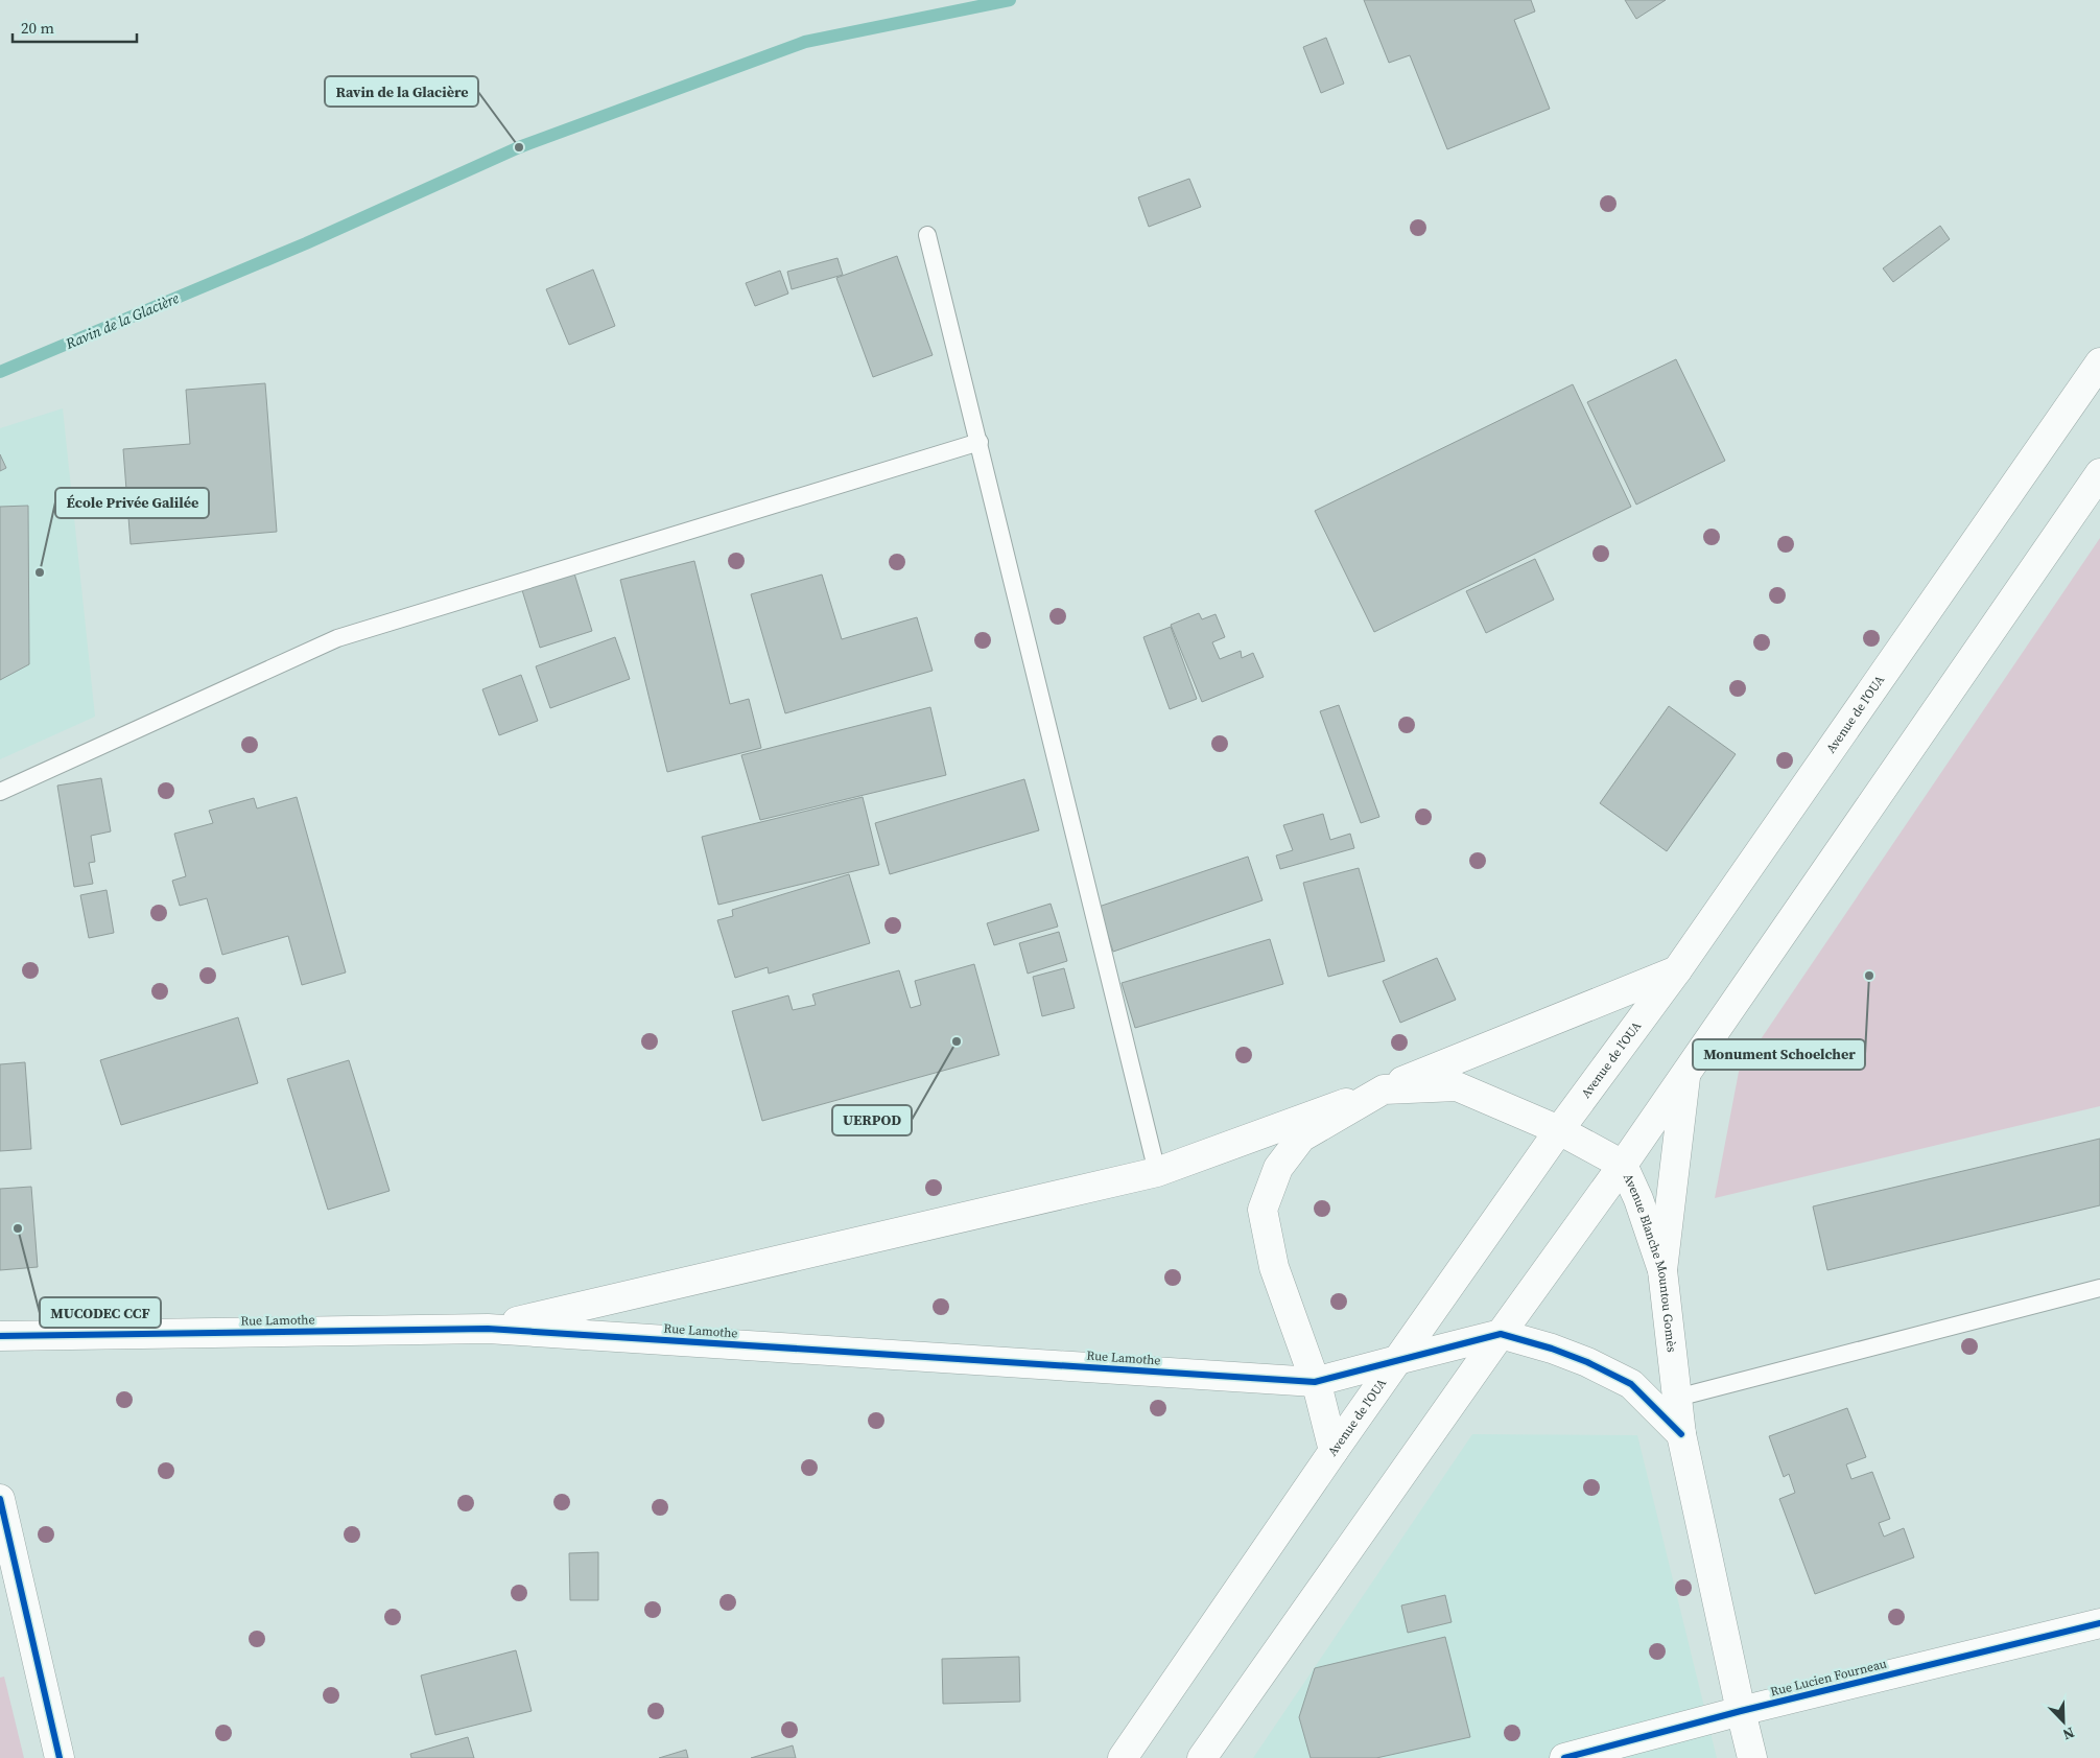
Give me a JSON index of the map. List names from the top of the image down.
{
  "streets": {
    "main road": [
      "Avenue de l'OUA",
      "Avenue Blanche Mountou Gomès",
      "Rue Lamothe",
      "Rue Lucien Fourneau"
    ]
  },
  "crossings": [
    ["Avenue de l'OUA", "Avenue Blanche Mountou Gomès"],
    ["Avenue de l'OUA", "Rue Lamothe"],
    ["Avenue Blanche Mountou Gomès", "Rue Lamothe"],
    ["Avenue Blanche Mountou Gomès", "Rue Lucien Fourneau"]
  ],
  "water": ["Ravin de la Glacière"],
  "places": [
    "Ravin de la Glacière",
    "École Privée Galilée",
    "Monument Schoelcher",
    "UERPOD",
    "MUCODEC CCF"
  ],
  "scale_bar": "20 m",
  "north": "bottom right"
}
